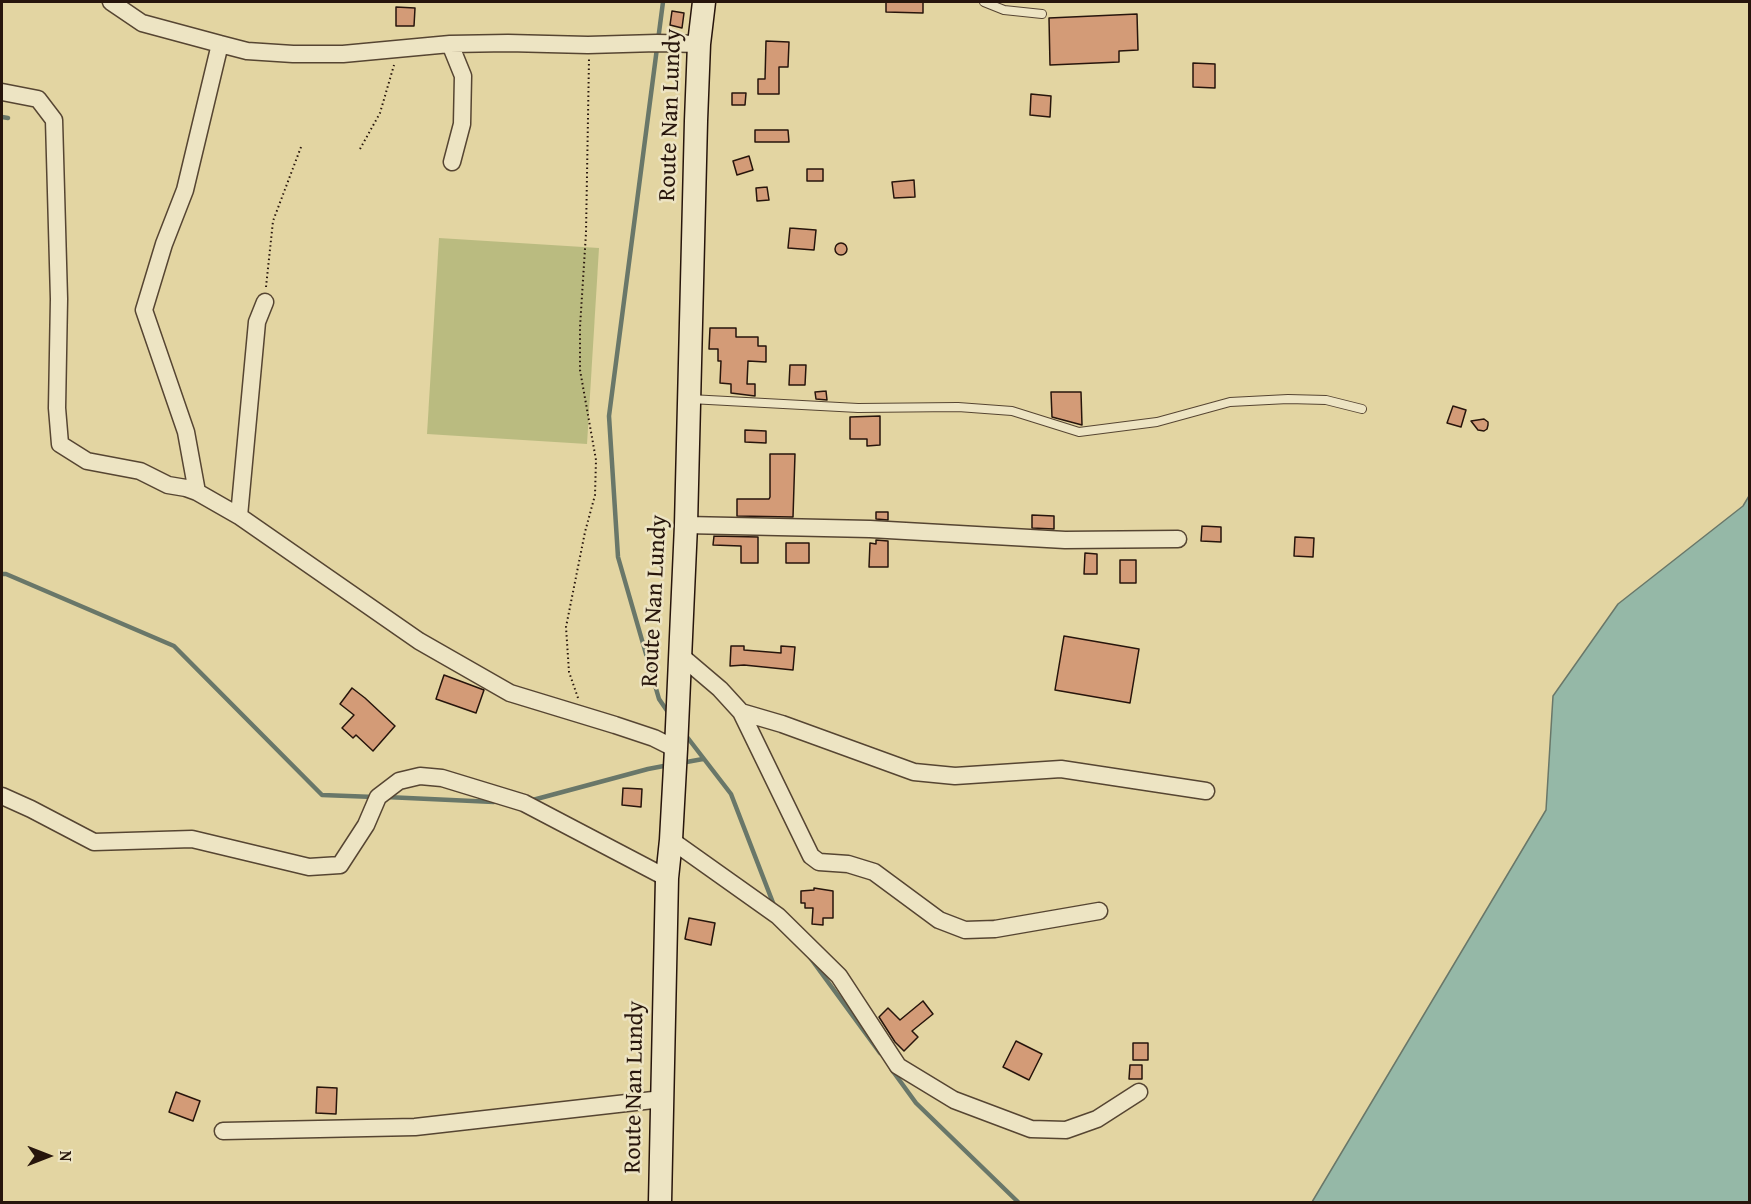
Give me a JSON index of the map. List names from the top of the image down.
{
  "streets": {
    "main road": ["Route Nan Lundy"]
  },
  "north": "right"
}
